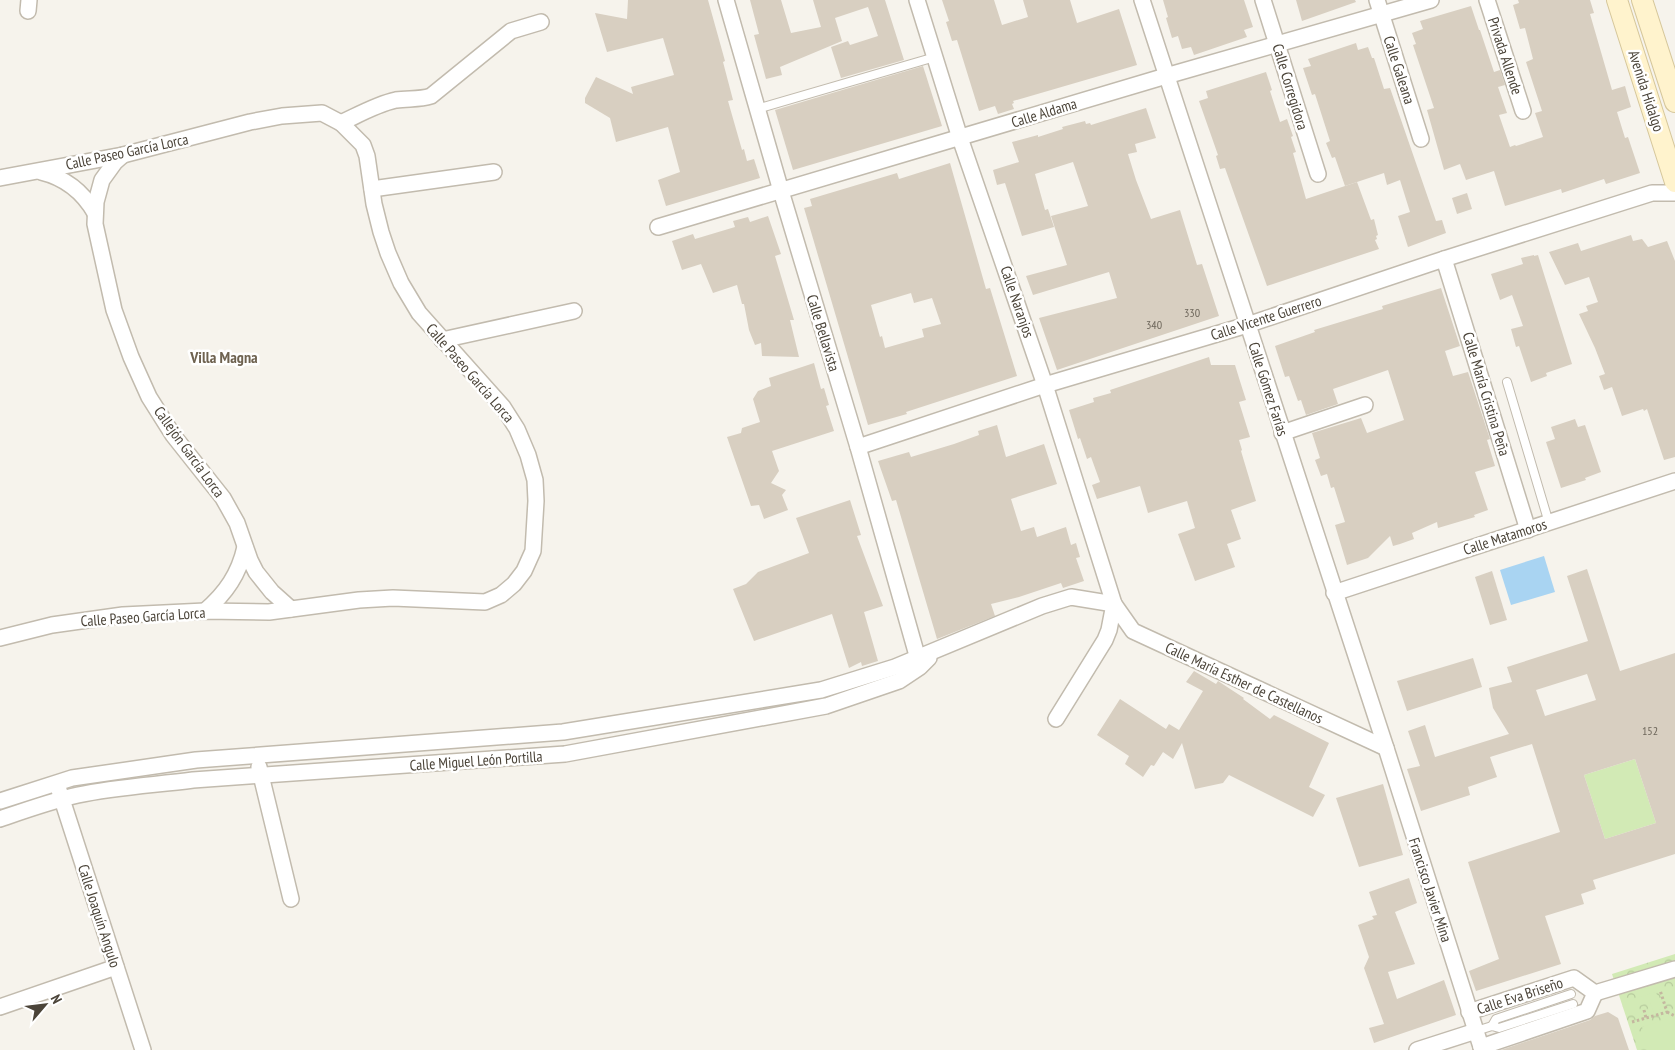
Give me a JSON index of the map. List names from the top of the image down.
{
  "streets": {
    "main road": ["Avenida Hidalgo"],
    "street": [
      "Privada Allende",
      "Calle Galeana",
      "Calle Corregidora",
      "Calle Aldama",
      "Calle Paseo García Lorca",
      "Calle Naranjos",
      "Calle Vicente Guerrero",
      "Calle Bellavista",
      "Calle Gómez Farías",
      "Calle María Cristina Peña",
      "Callejón García Lorca",
      "Calle Matamoros",
      "Calle María Esther de Castellanos",
      "Calle Miguel León Portilla",
      "Francisco Javier Mina",
      "Calle Joaquín Angulo",
      "Calle Eva Briseño"
    ]
  },
  "crossings": [
    ["Calle Galeana", "Calle Aldama"],
    ["Calle Corregidora", "Calle Aldama"],
    ["Calle Aldama", "Calle Naranjos"],
    ["Calle Aldama", "Calle Bellavista"],
    ["Calle Aldama", "Calle Gómez Farías"],
    ["Calle Paseo García Lorca", "Callejón García Lorca"],
    ["Calle Naranjos", "Calle Vicente Guerrero"],
    ["Calle Naranjos", "Calle María Esther de Castellanos"],
    ["Calle Naranjos", "Calle Miguel León Portilla"],
    ["Calle Vicente Guerrero", "Calle Bellavista"],
    ["Calle Vicente Guerrero", "Calle Gómez Farías"],
    ["Calle Vicente Guerrero", "Calle María Cristina Peña"],
    ["Calle Bellavista", "Calle Miguel León Portilla"],
    ["Calle Gómez Farías", "Calle Matamoros"],
    ["Calle Gómez Farías", "Calle María Esther de Castellanos"],
    ["Calle Gómez Farías", "Francisco Javier Mina"],
    ["Calle María Cristina Peña", "Calle Matamoros"],
    ["Calle María Esther de Castellanos", "Calle Miguel León Portilla"],
    ["Calle María Esther de Castellanos", "Francisco Javier Mina"],
    ["Calle Miguel León Portilla", "Calle Joaquín Angulo"],
    ["Francisco Javier Mina", "Calle Eva Briseño"]
  ],
  "districts": ["Villa Magna"],
  "house_numbers": ["330", "340", "152"],
  "north": "top right"
}
